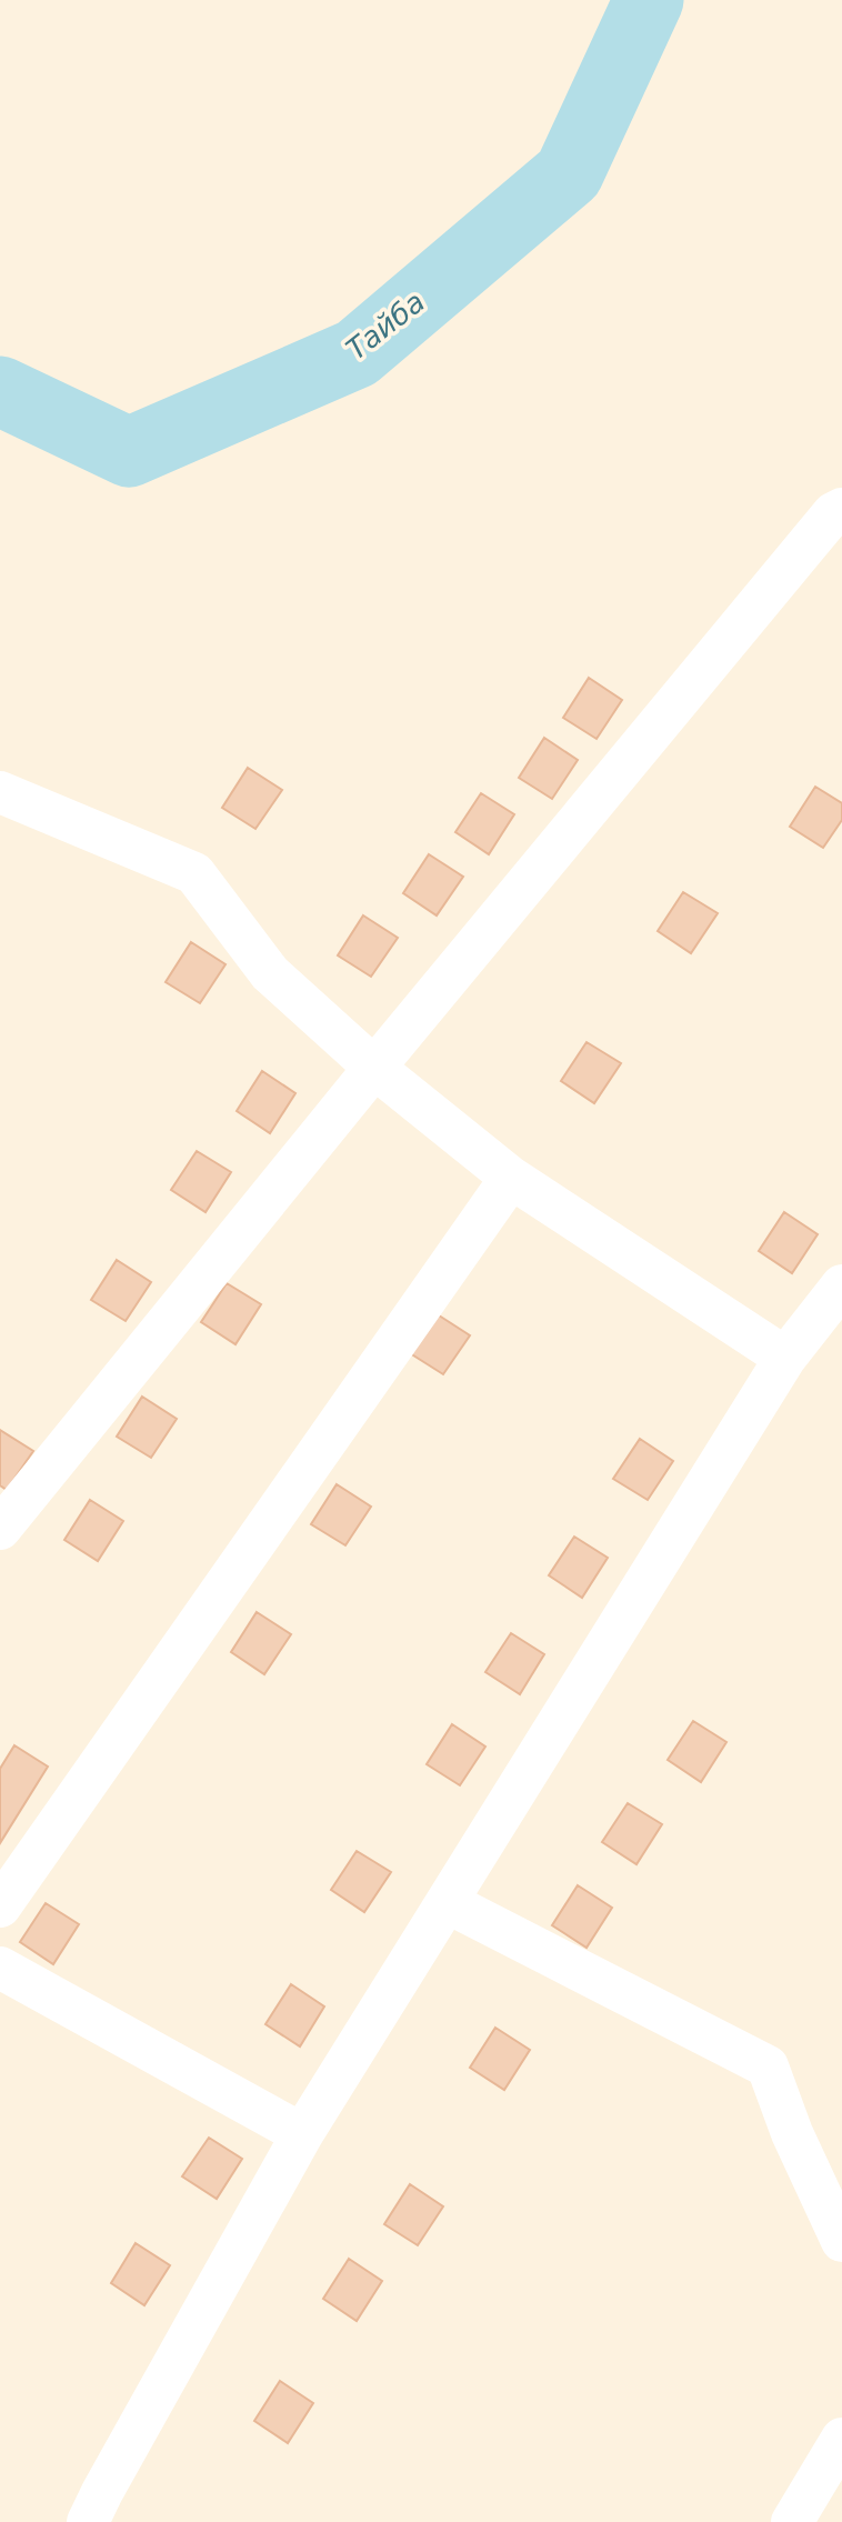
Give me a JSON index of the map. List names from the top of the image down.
{
  "water": ["Тайба"]
}
